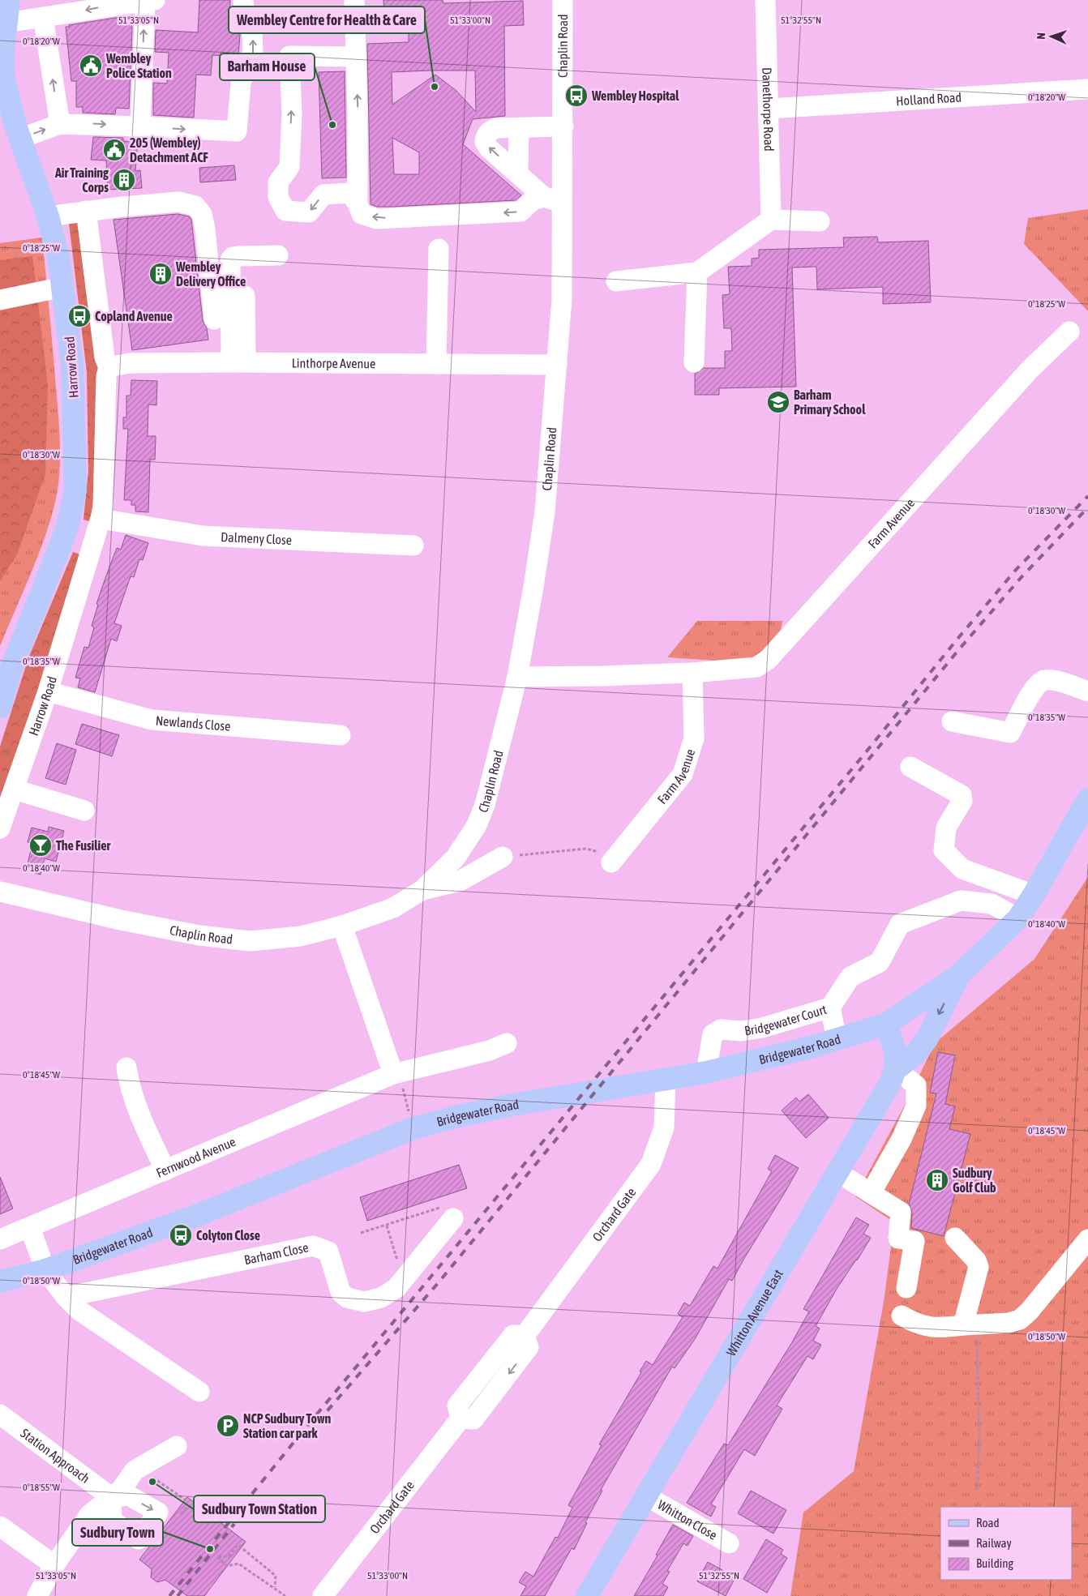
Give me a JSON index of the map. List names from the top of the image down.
{
  "streets": {
    "main road": ["Harrow Road", "Bridgewater Road", "Whitton Avenue East"],
    "street": [
      "Chaplin Road",
      "Holland Road",
      "Danethorpe Road",
      "Linthorpe Avenue",
      "Farm Avenue",
      "Dalmeny Close",
      "Newlands Close",
      "Bridgewater Court",
      "Fernwood Avenue",
      "Orchard Gate",
      "Barham Close",
      "Station Approach",
      "Whitton Close"
    ]
  },
  "crossings": [
    ["Chaplin Road", "Linthorpe Avenue"],
    ["Chaplin Road", "Farm Avenue"],
    ["Holland Road", "Danethorpe Road"],
    ["Linthorpe Avenue", "Harrow Road"],
    ["Harrow Road", "Dalmeny Close"],
    ["Harrow Road", "Newlands Close"],
    ["Bridgewater Court", "Bridgewater Road"],
    ["Bridgewater Road", "Orchard Gate"],
    ["Bridgewater Road", "Whitton Avenue East"],
    ["Whitton Avenue East", "Whitton Close"]
  ],
  "places": {
    "public building": ["Wembley Police Station", "205 (Wembley) Detachment ACF"],
    "other": [
      "Wembley Centre for Health & Care",
      "Barham House",
      "Sudbury Town Station",
      "Sudbury Town"
    ],
    "bus stop": ["Wembley Hospital", "Copland Avenue", "Colyton Close"],
    "building": ["Air Training Corps", "Wembley Delivery Office", "Sudbury Golf Club"],
    "school or university": ["Barham Primary School"],
    "bar": ["The Fusilier"],
    "parking": ["NCP Sudbury Town Station car park"]
  },
  "legend": ["Road", "Railway", "Building"],
  "north": "left",
  "coordinates": [
    "51°33'05\"N",
    "51°33'00\"N",
    "51°32'55\"N",
    "0°18'20\"W",
    "0°18'25\"W",
    "0°18'30\"W",
    "0°18'35\"W",
    "0°18'40\"W",
    "0°18'45\"W",
    "0°18'50\"W",
    "0°18'55\"W"
  ]
}
